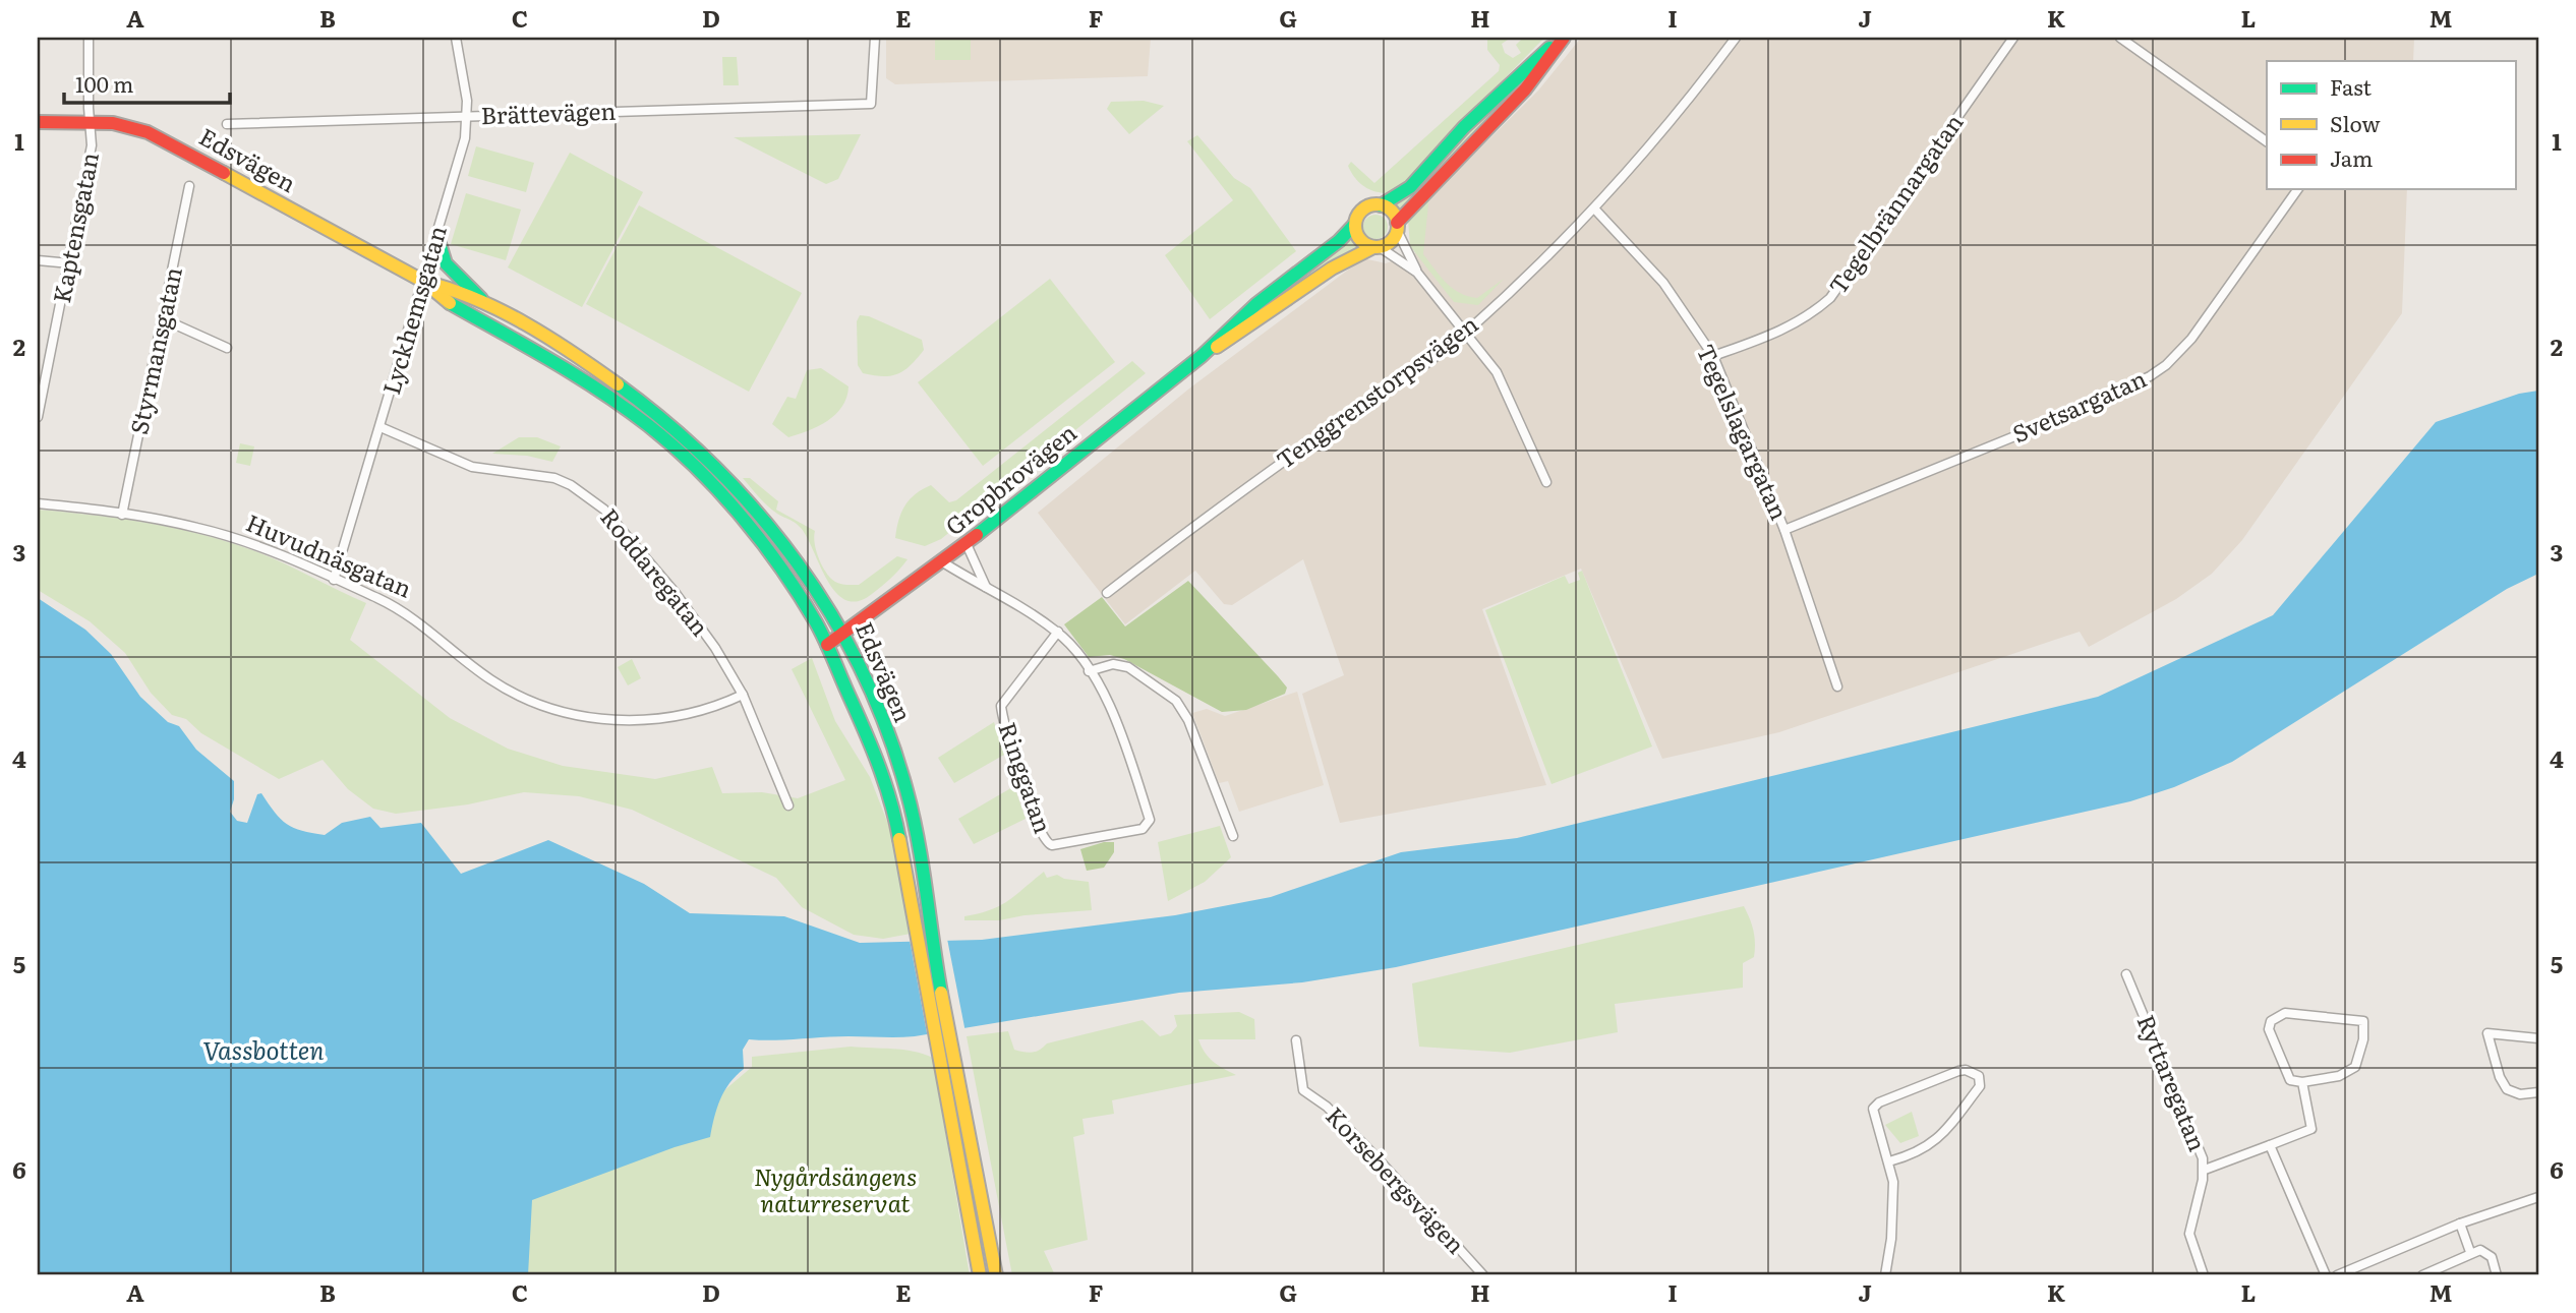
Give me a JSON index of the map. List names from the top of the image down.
{
  "streets": {
    "main road": ["Edsvägen", "Gropbrovägen"],
    "street": [
      "Brättevägen",
      "Tegelbrännargatan",
      "Kaptensgatan",
      "Lyckhemsgatan",
      "Styrmansgatan",
      "Tenggrenstorpsvägen",
      "Svetsargatan",
      "Tegelslagargatan",
      "Huvudnäsgatan",
      "Roddaregatan",
      "Ringgatan",
      "Ryttaregatan",
      "Korsebergsvägen"
    ]
  },
  "crossings": [
    ["Brättevägen", "Lyckhemsgatan"],
    ["Edsvägen", "Kaptensgatan"],
    ["Edsvägen", "Lyckhemsgatan"],
    ["Edsvägen", "Gropbrovägen"],
    ["Tegelbrännargatan", "Tegelslagargatan"],
    ["Lyckhemsgatan", "Huvudnäsgatan"],
    ["Lyckhemsgatan", "Roddaregatan"],
    ["Styrmansgatan", "Huvudnäsgatan"],
    ["Tenggrenstorpsvägen", "Tegelslagargatan"],
    ["Svetsargatan", "Tegelslagargatan"],
    ["Gropbrovägen", "Ringgatan"],
    ["Huvudnäsgatan", "Roddaregatan"]
  ],
  "water": ["Vassbotten"],
  "parks": ["Nygårdsängens naturreservat"],
  "legend": ["Fast", "Slow", "Jam"],
  "scale_bar": "100 m",
  "grid": {
    "columns": [
      "A",
      "B",
      "C",
      "D",
      "E",
      "F",
      "G",
      "H",
      "I",
      "J",
      "K",
      "L",
      "M"
    ],
    "rows": [
      "1",
      "2",
      "3",
      "4",
      "5",
      "6"
    ]
  }
}
